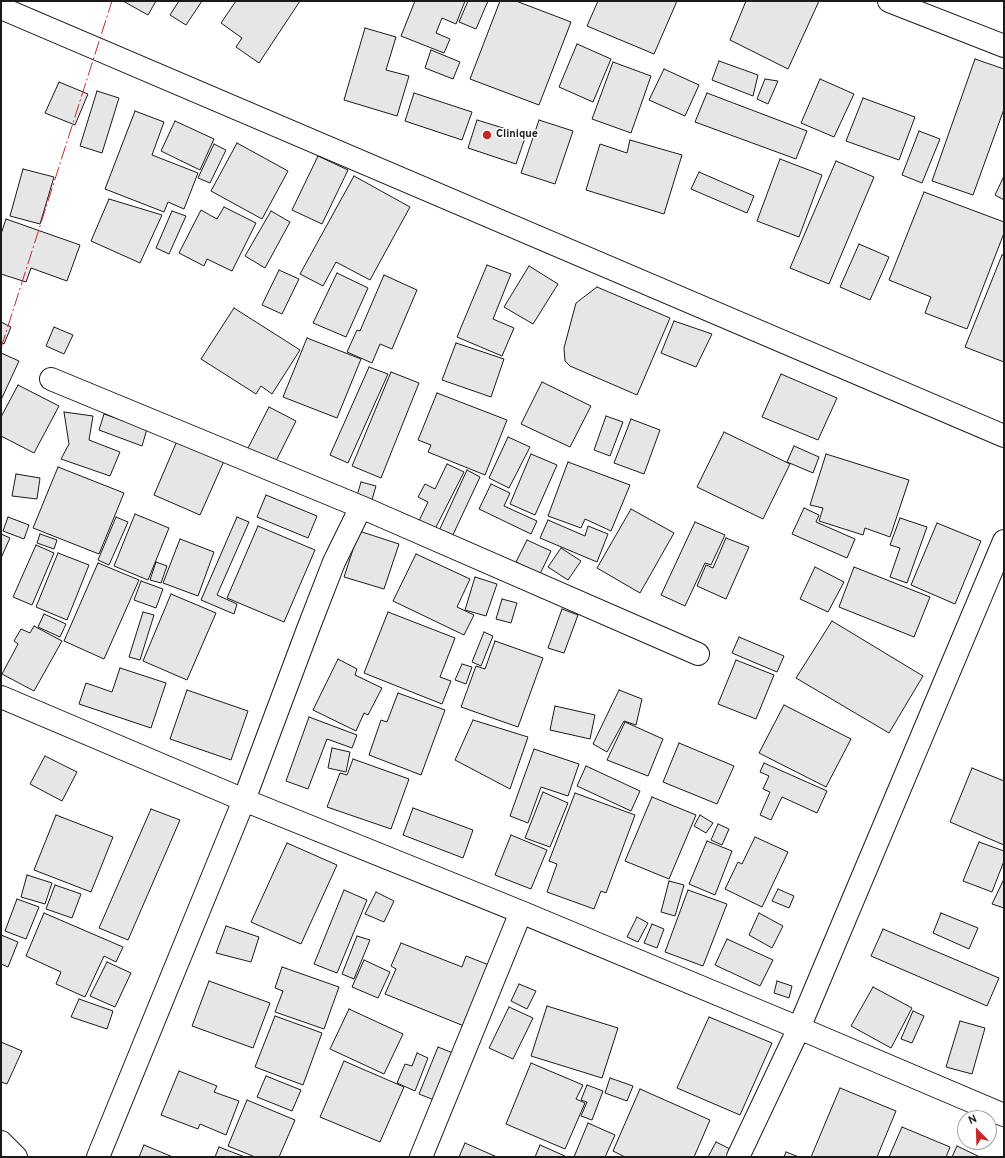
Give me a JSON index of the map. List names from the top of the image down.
{
  "places": ["Clinique"],
  "north": "top left"
}
